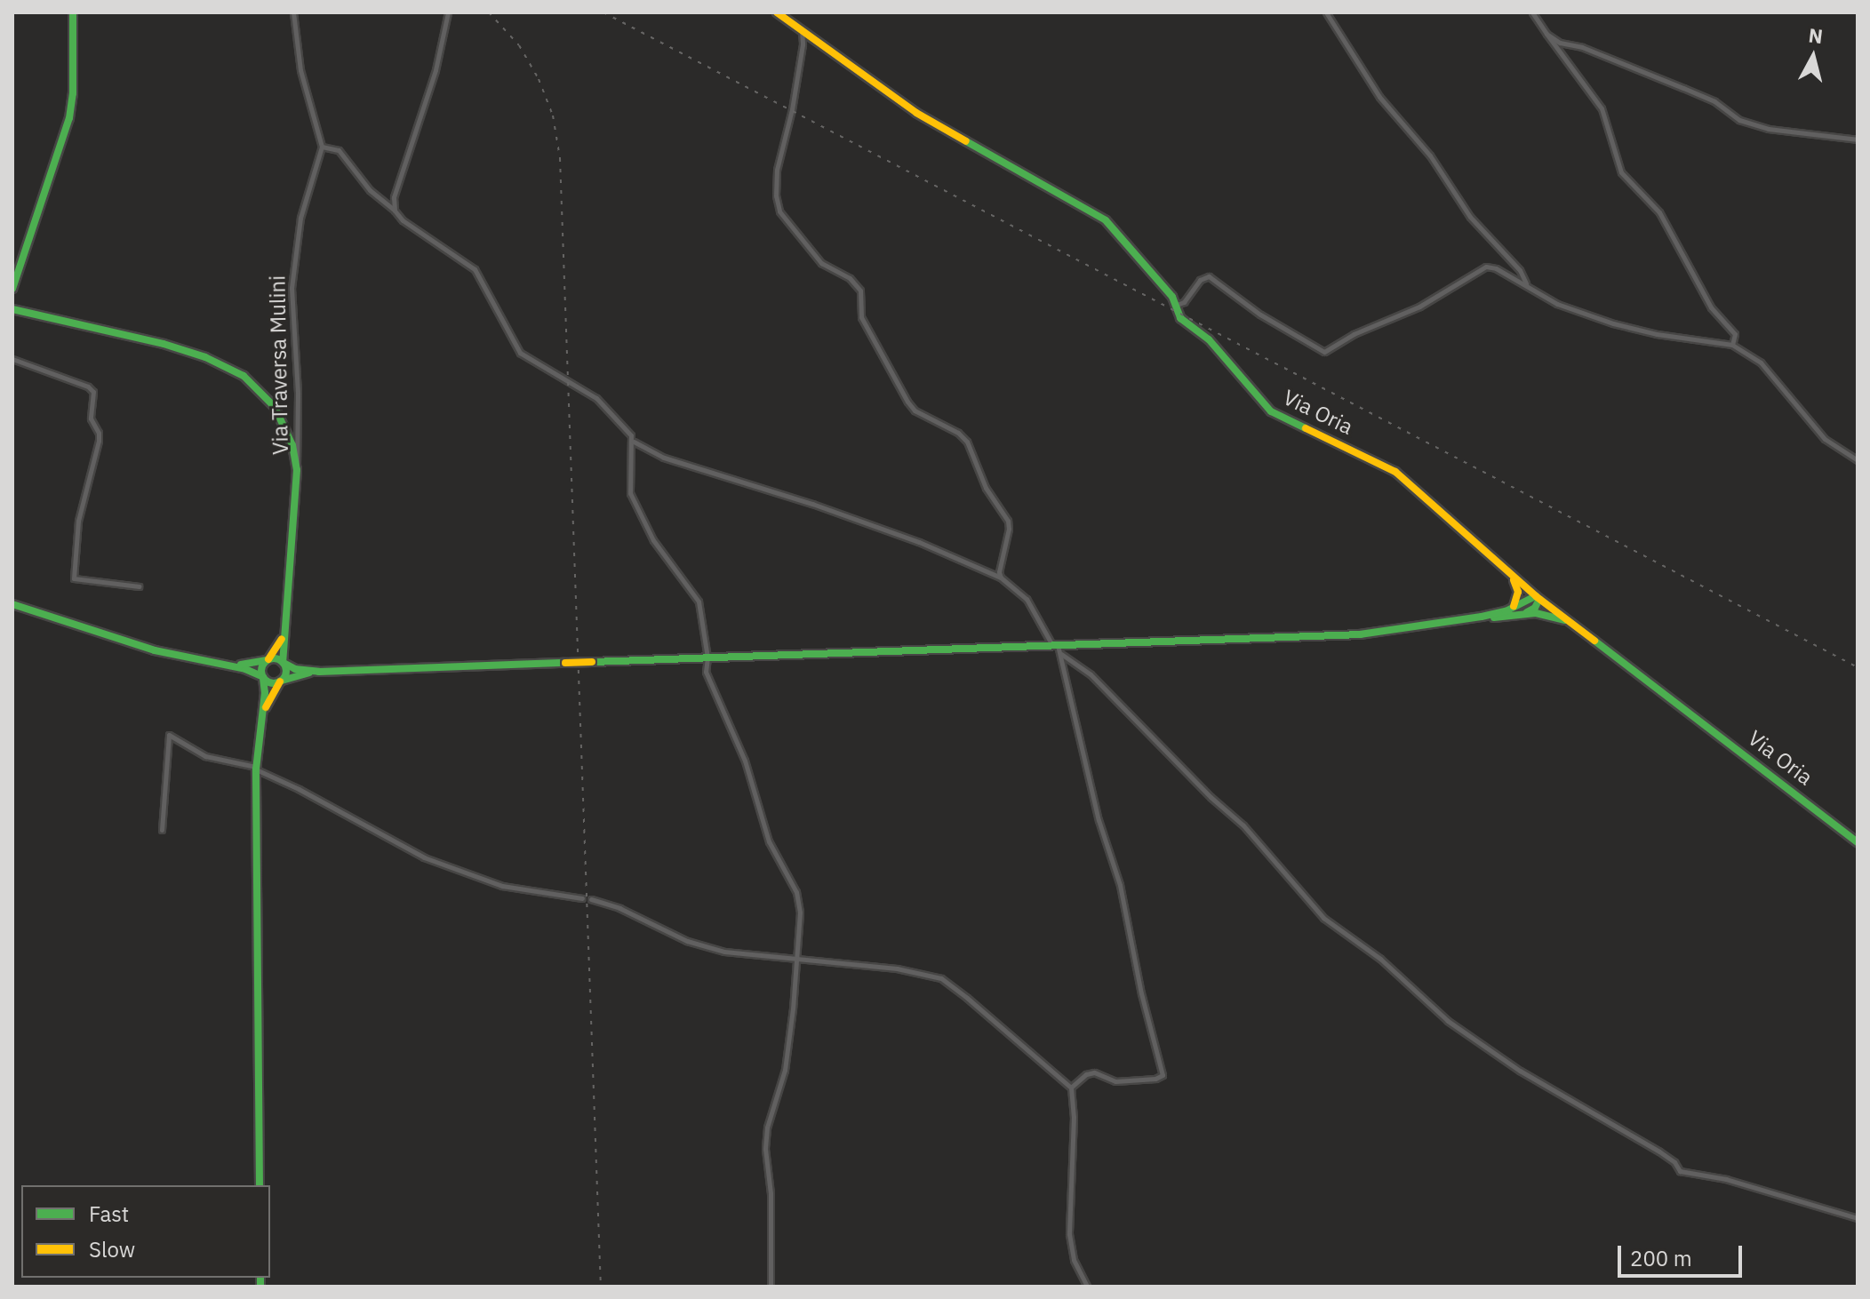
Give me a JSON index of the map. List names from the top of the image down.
{
  "streets": {
    "main road": ["Via Oria"],
    "street": ["Via Traversa Mulini"]
  },
  "legend": ["Fast", "Slow"],
  "scale_bar": "200 m",
  "north": "top"
}
